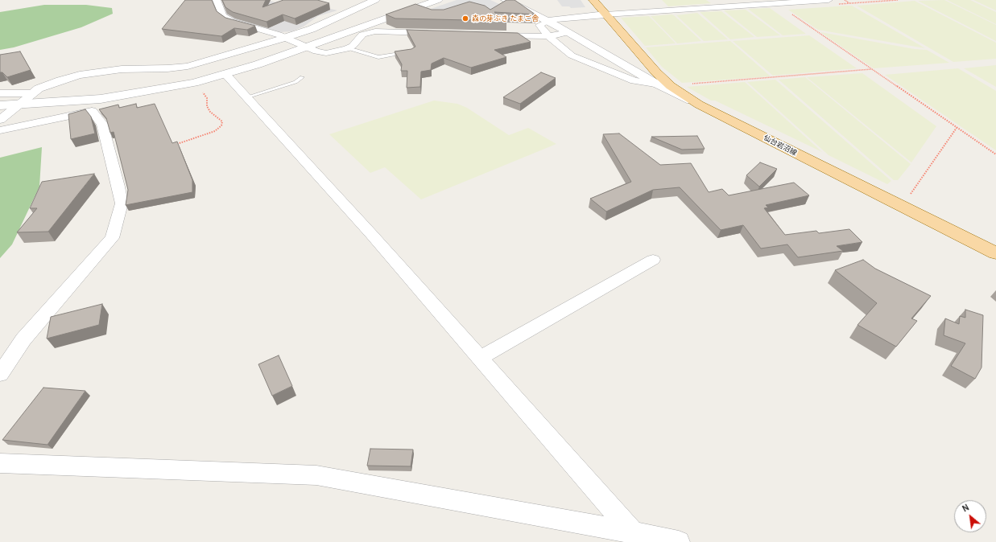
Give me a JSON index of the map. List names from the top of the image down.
{
  "streets": {
    "main road": ["仙台岩沼線"]
  },
  "places": ["森の芽ぶき たまご舎"],
  "north": "top left"
}
